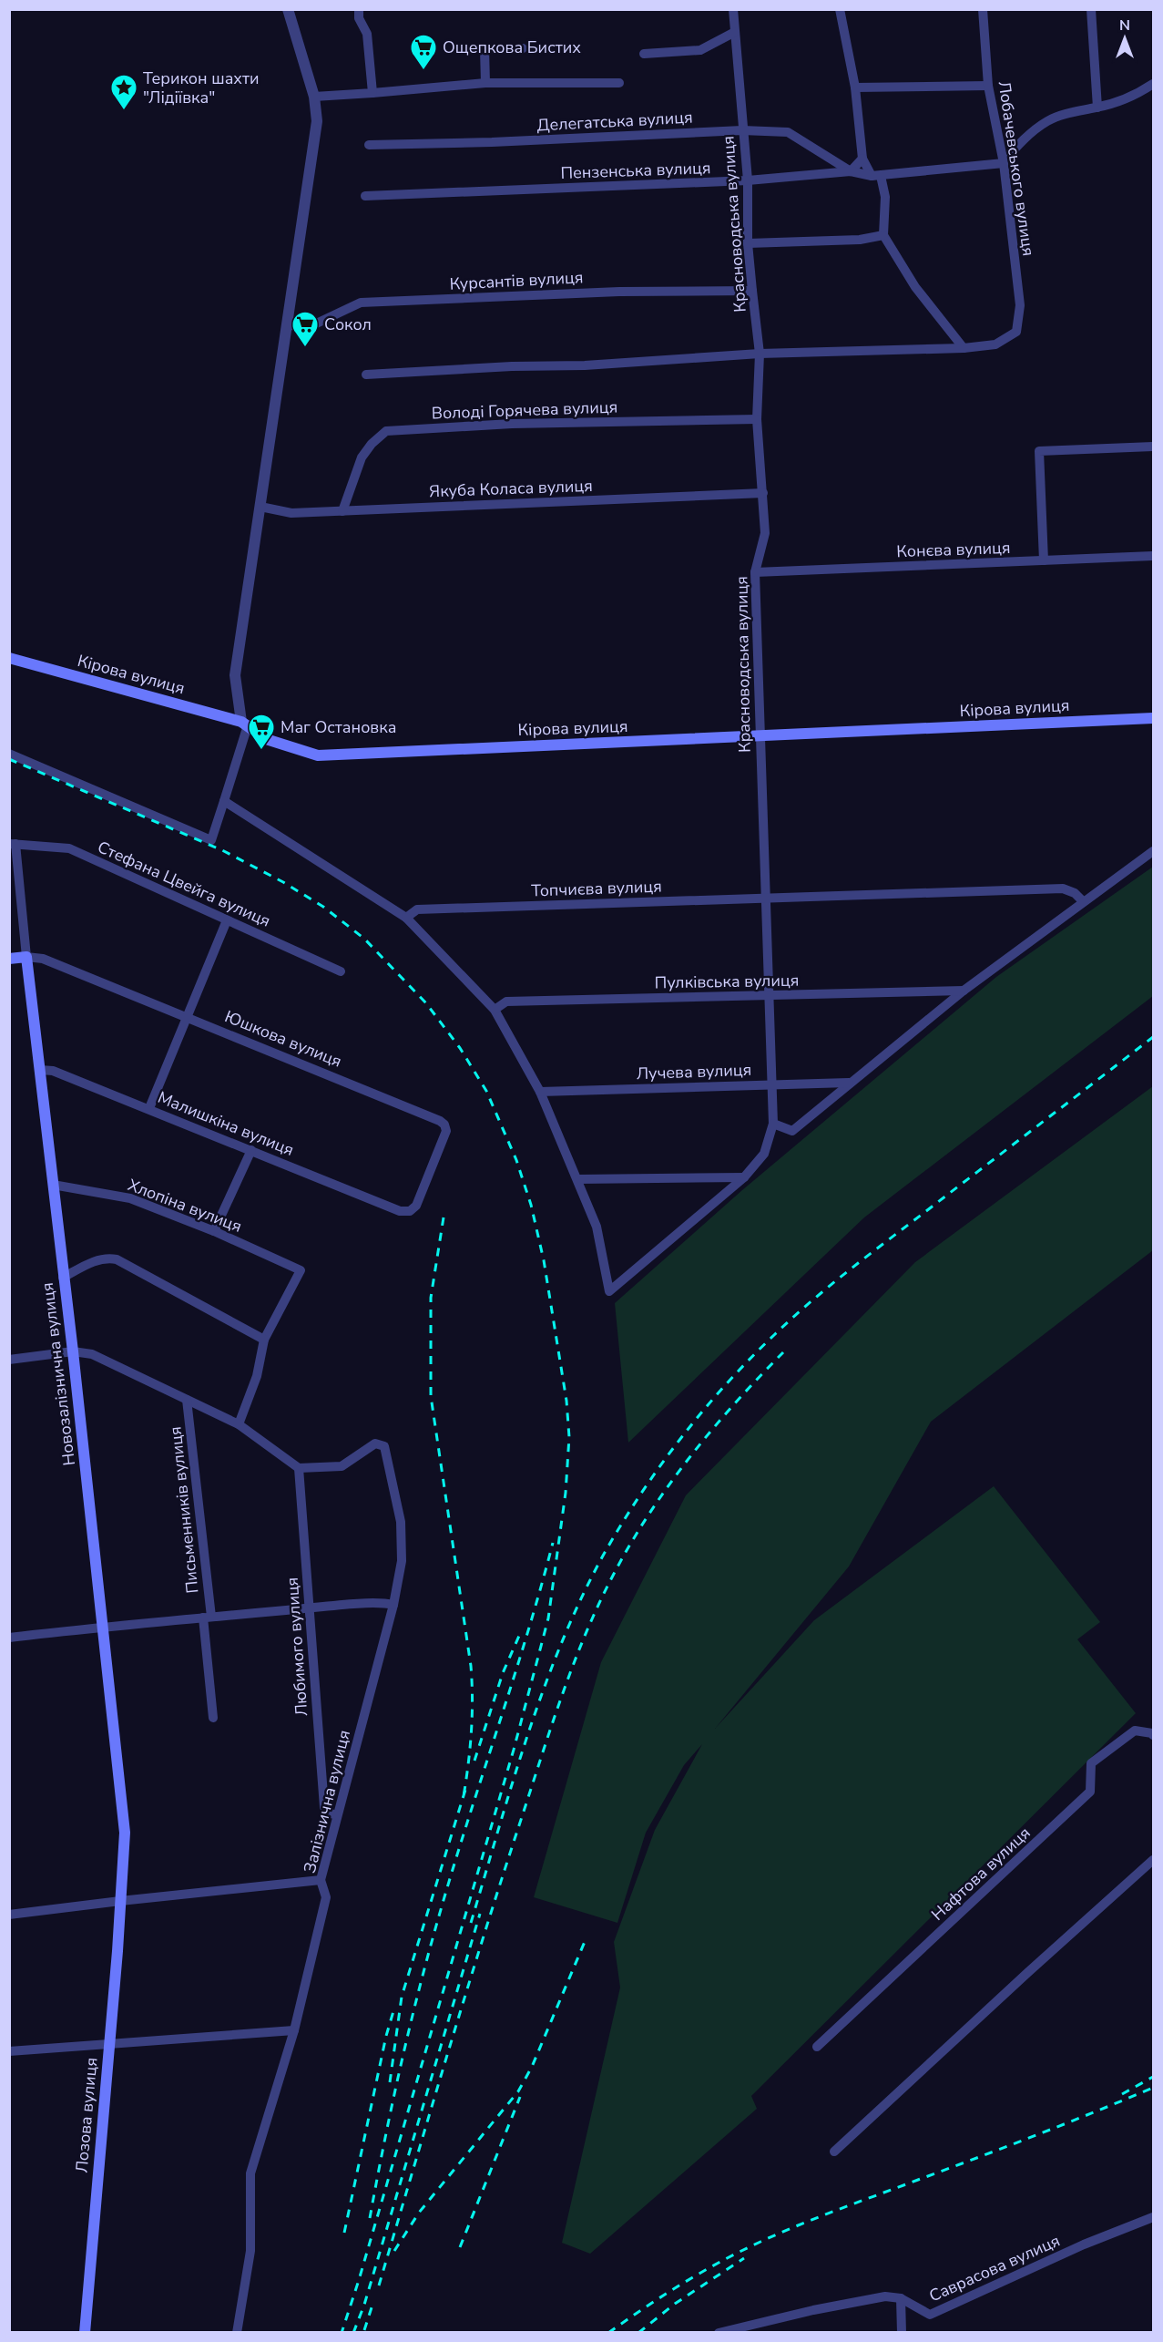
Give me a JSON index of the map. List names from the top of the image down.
{
  "streets": {
    "main road": [
      "Кірова вулиця",
      "Юшкова вулиця",
      "Новозалізнична вулиця",
      "Лозова вулиця"
    ],
    "street": [
      "Делегатська вулиця",
      "Лобачевського вулиця",
      "Пензенська вулиця",
      "Красноводська вулиця",
      "Курсантів вулиця",
      "Володі Горячева вулиця",
      "Якуба Коласа вулиця",
      "Конєва вулиця",
      "Стефана Цвейга вулиця",
      "Топчиєва вулиця",
      "Пулківська вулиця",
      "Лучева вулиця",
      "Малишкіна вулиця",
      "Хлопіна вулиця",
      "Письменників вулиця",
      "Любимого вулиця",
      "Залізнична вулиця",
      "Нафтова вулиця",
      "Саврасова вулиця"
    ]
  },
  "crossings": [
    ["Делегатська вулиця", "Пензенська вулиця"],
    ["Делегатська вулиця", "Красноводська вулиця"],
    ["Лобачевського вулиця", "Пензенська вулиця"],
    ["Пензенська вулиця", "Красноводська вулиця"],
    ["Красноводська вулиця", "Курсантів вулиця"],
    ["Красноводська вулиця", "Володі Горячева вулиця"],
    ["Красноводська вулиця", "Якуба Коласа вулиця"],
    ["Красноводська вулиця", "Конєва вулиця"],
    ["Красноводська вулиця", "Кірова вулиця"],
    ["Красноводська вулиця", "Топчиєва вулиця"],
    ["Красноводська вулиця", "Пулківська вулиця"],
    ["Красноводська вулиця", "Лучева вулиця"],
    ["Володі Горячева вулиця", "Якуба Коласа вулиця"],
    ["Стефана Цвейга вулиця", "Новозалізнична вулиця"],
    ["Юшкова вулиця", "Малишкіна вулиця"],
    ["Юшкова вулиця", "Новозалізнична вулиця"],
    ["Малишкіна вулиця", "Новозалізнична вулиця"],
    ["Хлопіна вулиця", "Новозалізнична вулиця"],
    ["Новозалізнична вулиця", "Лозова вулиця"],
    ["Любимого вулиця", "Залізнична вулиця"]
  ],
  "places": {
    "supermarket": ["Ощепкова Бистих", "Сокол", "Маг Остановка"],
    "place": ["Терикон шахти \"Лідіївка\""]
  },
  "north": "top"
}
